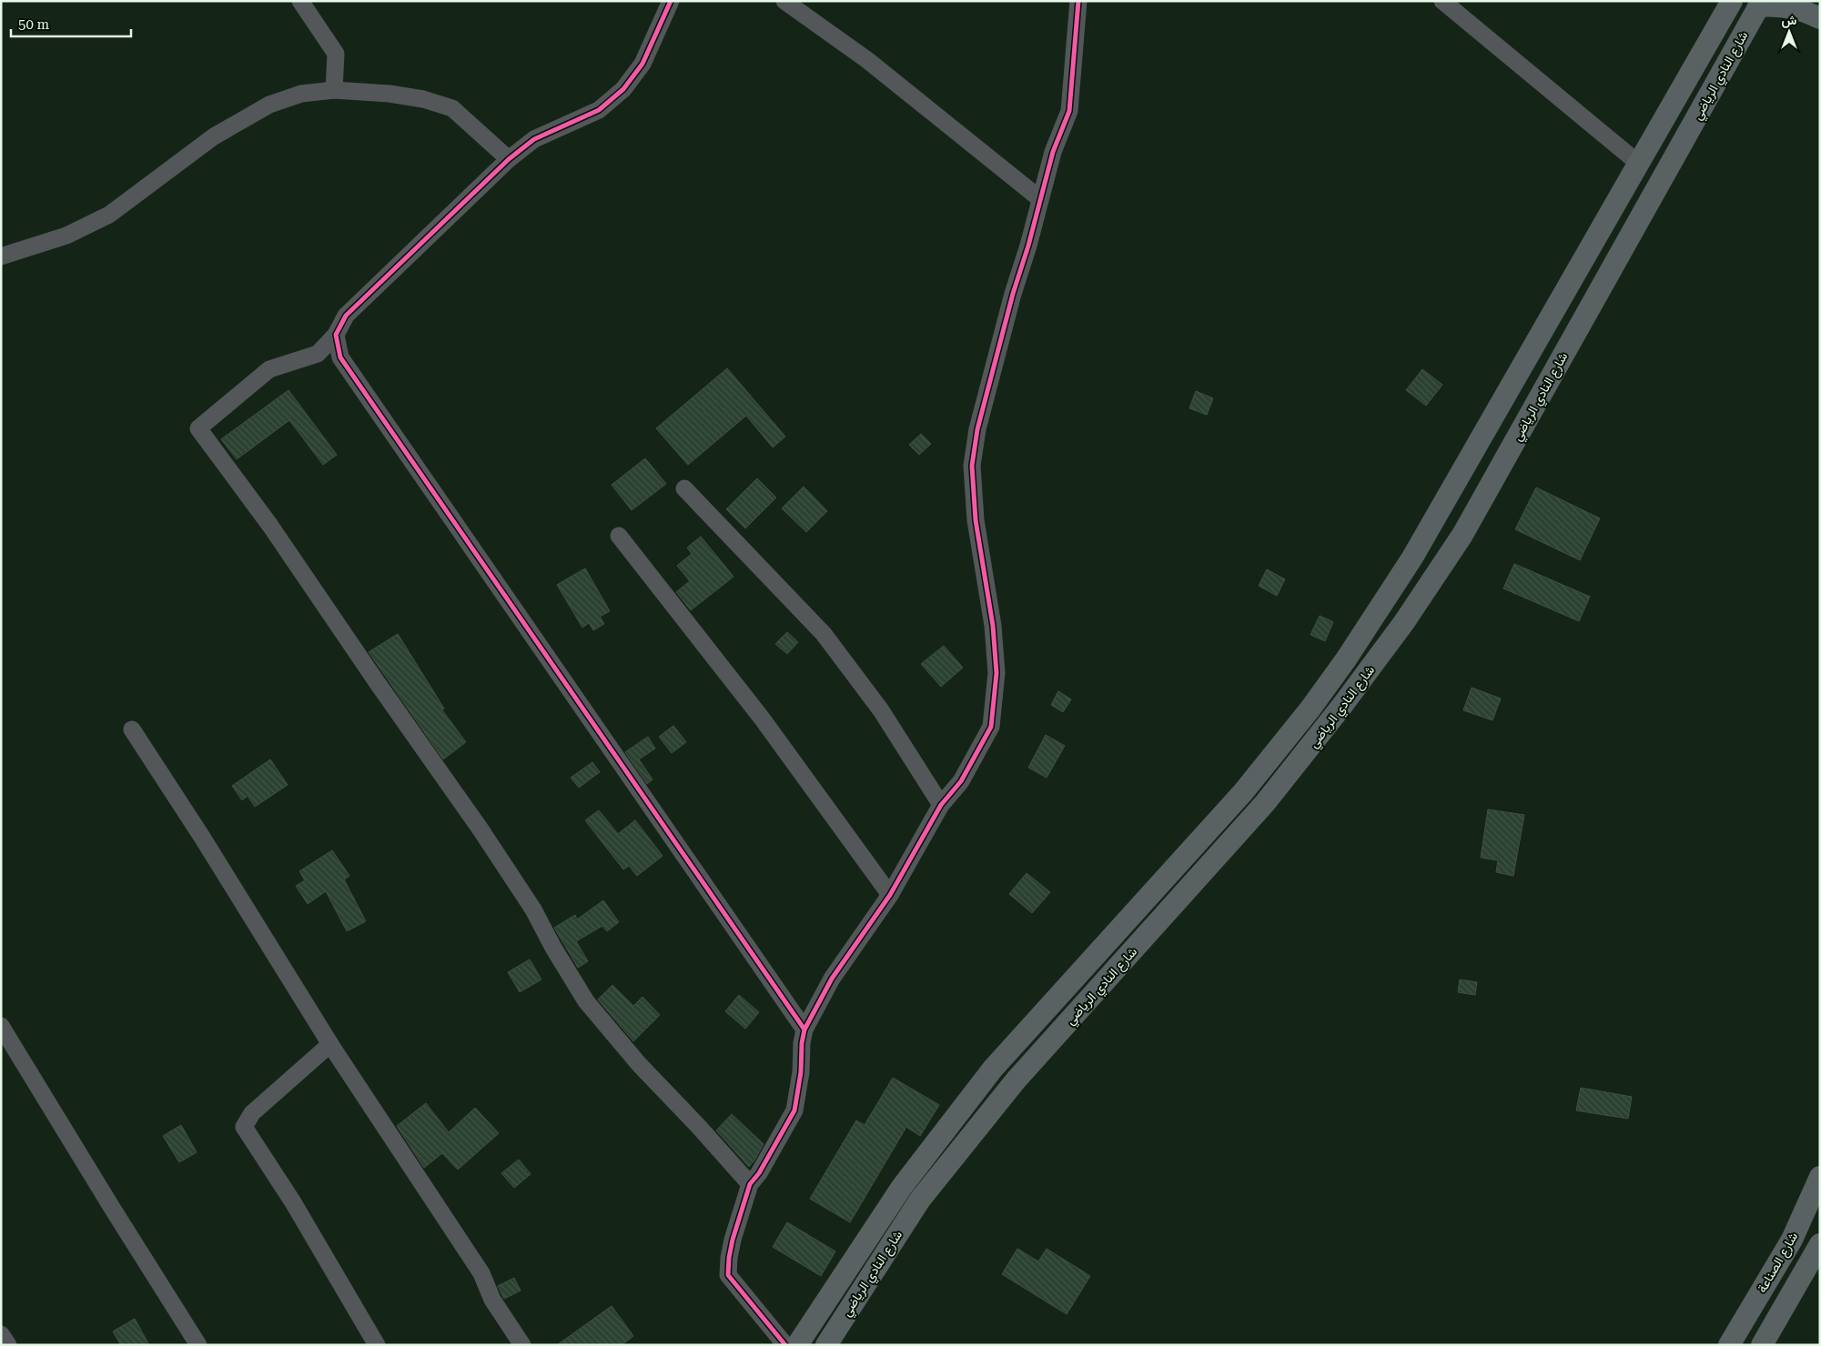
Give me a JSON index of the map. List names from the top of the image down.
{
  "streets": {
    "main road": ["شارع النادي الرياضي", "شارع الصناعة"]
  },
  "scale_bar": "50 m",
  "north": "top"
}
